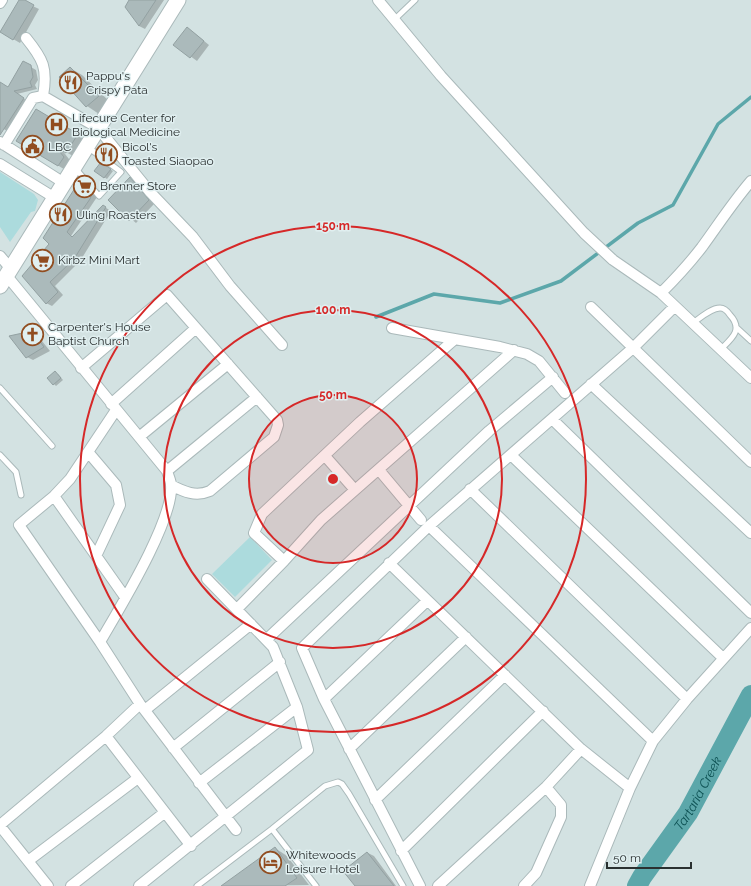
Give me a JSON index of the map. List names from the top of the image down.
{
  "water": ["Tartaria Creek"],
  "places": {
    "restaurant": ["Pappu's Crispy Pata", "Bicol's Toasted Siaopao", "Uling Roasters"],
    "hospital": ["Lifecure Center for Biological Medicine"],
    "public building": ["LBC"],
    "supermarket": ["Brenner Store", "Kirbz Mini Mart"],
    "church": ["Carpenter's House Baptist Church"],
    "hotel": ["Whitewoods Leisure Hotel"]
  },
  "scale_bar": "50 m",
  "rings": ["150 m", "100 m", "50 m"]
}
